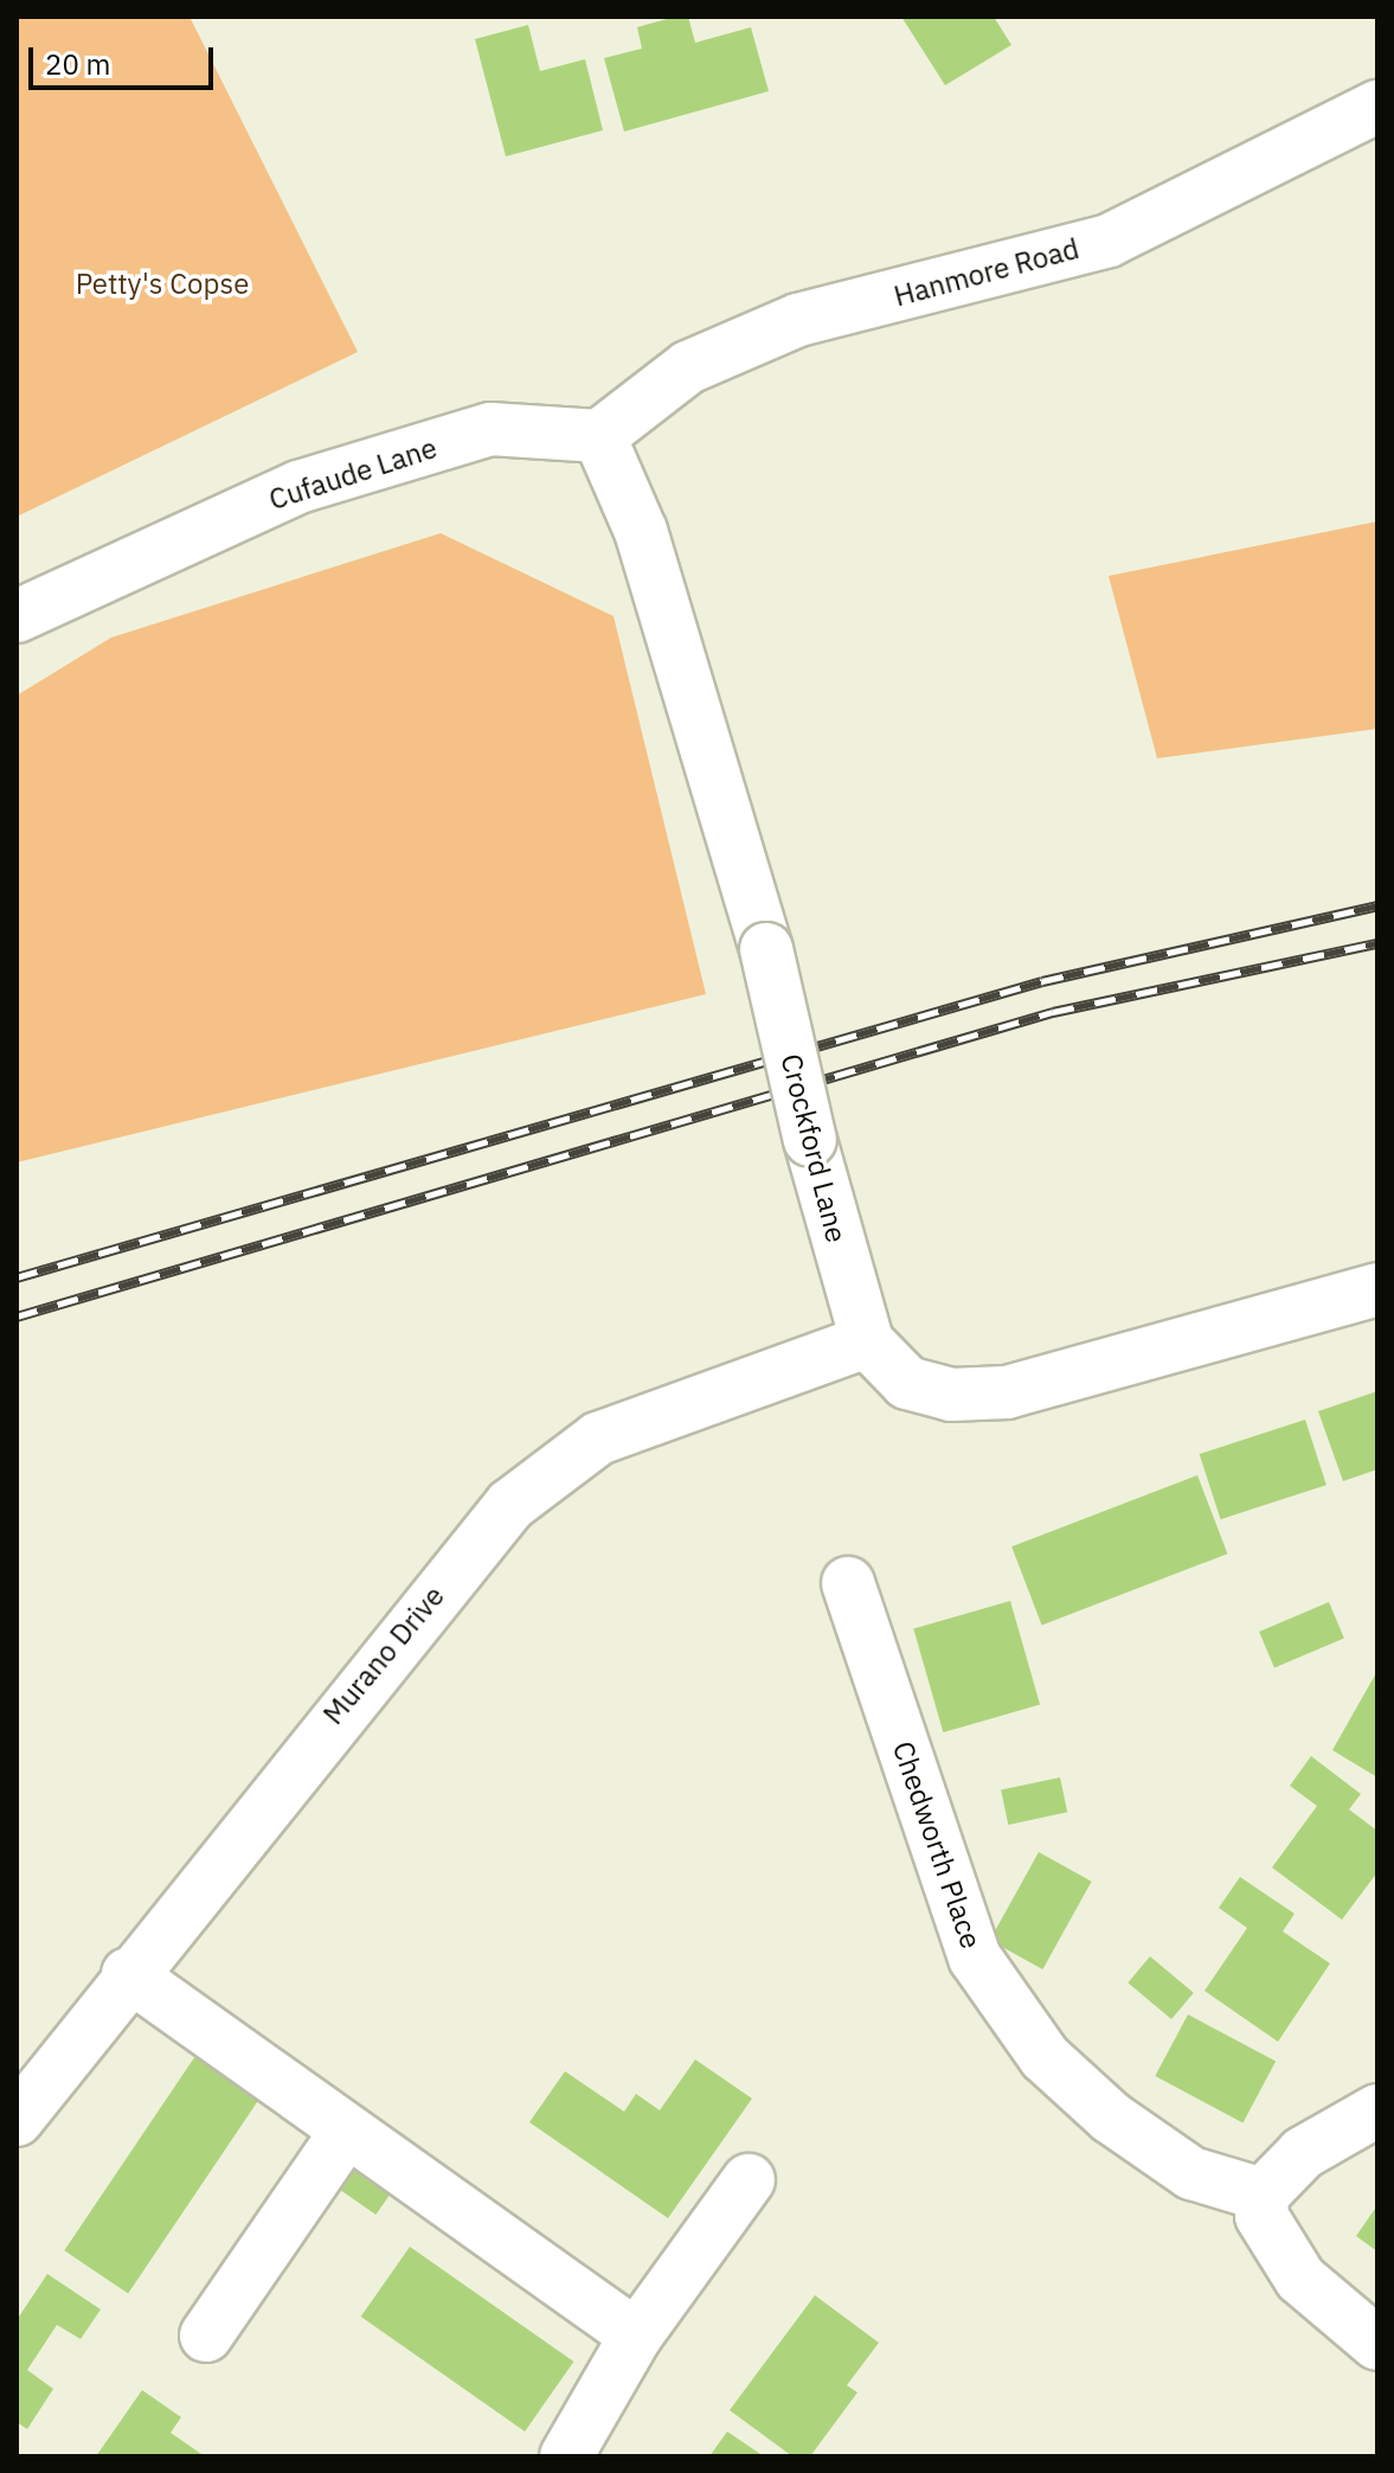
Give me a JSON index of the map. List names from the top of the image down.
{
  "streets": {
    "street": [
      "Hanmore Road",
      "Cufaude Lane",
      "Crockford Lane",
      "Murano Drive",
      "Chedworth Place"
    ]
  },
  "crossings": [
    ["Hanmore Road", "Cufaude Lane"],
    ["Hanmore Road", "Crockford Lane"],
    ["Cufaude Lane", "Crockford Lane"],
    ["Crockford Lane", "Murano Drive"]
  ],
  "parks": ["Petty's Copse"],
  "scale_bar": "20 m"
}
